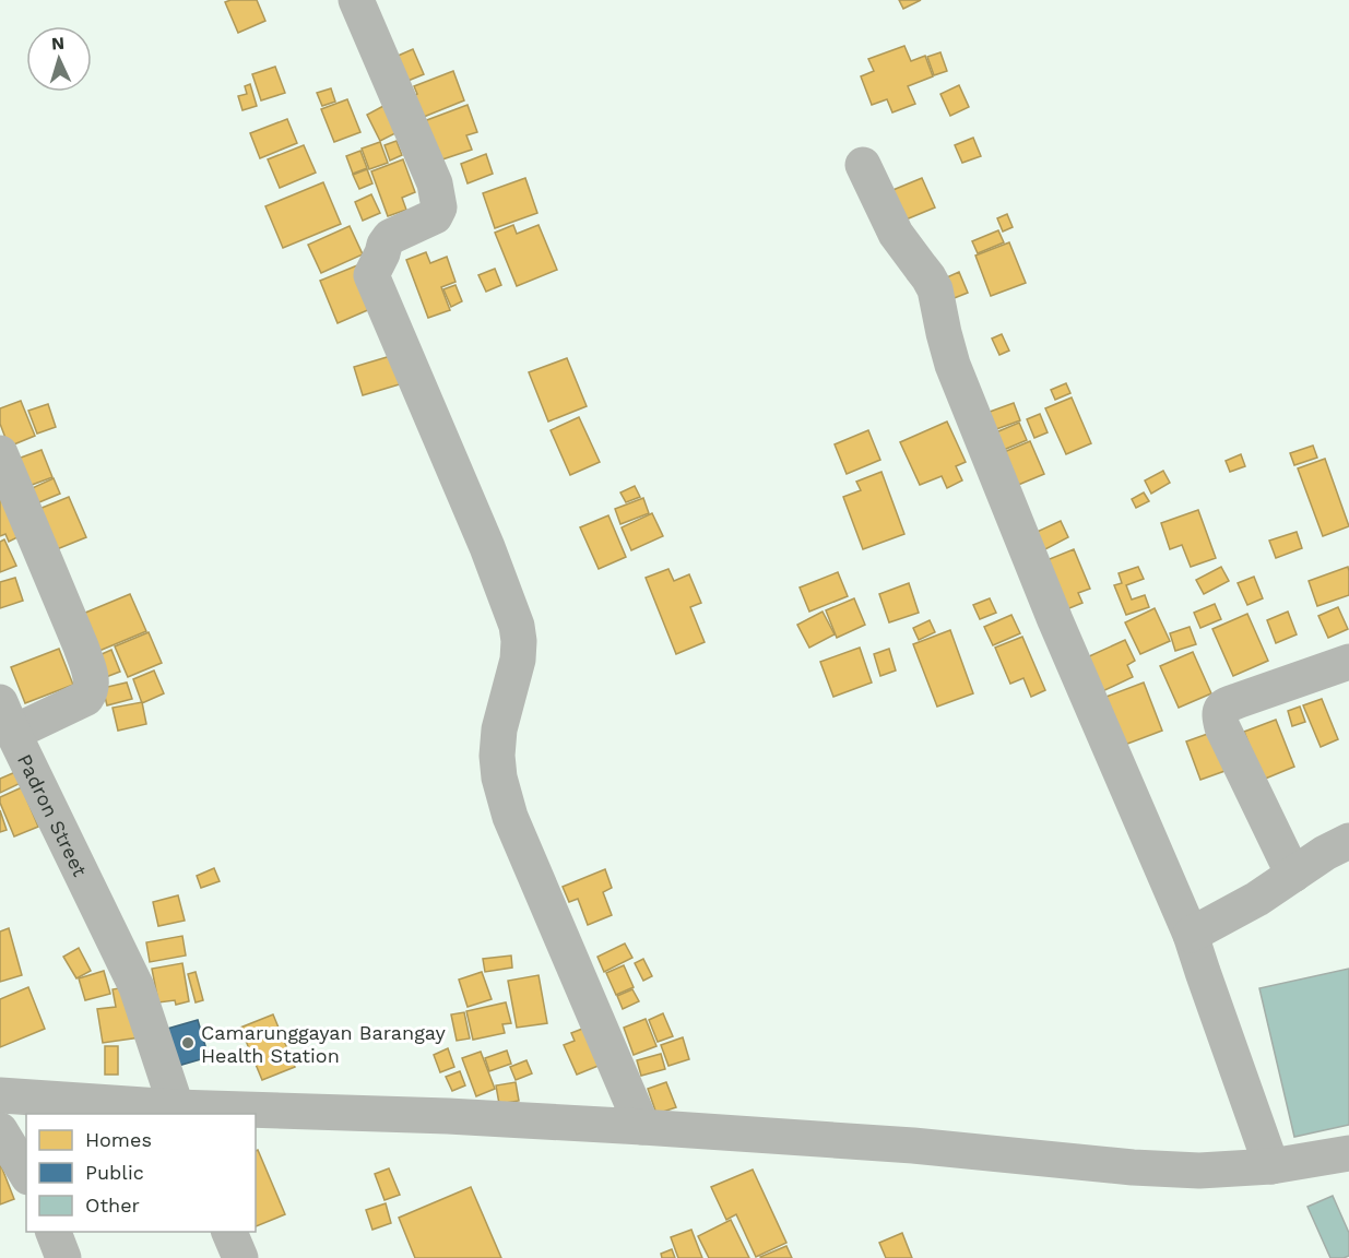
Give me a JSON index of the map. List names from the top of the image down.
{
  "streets": {
    "street": ["Padron Street"]
  },
  "places": ["Camarunggayan Barangay Health Station"],
  "legend": ["Homes", "Public", "Other"],
  "north": "top"
}
